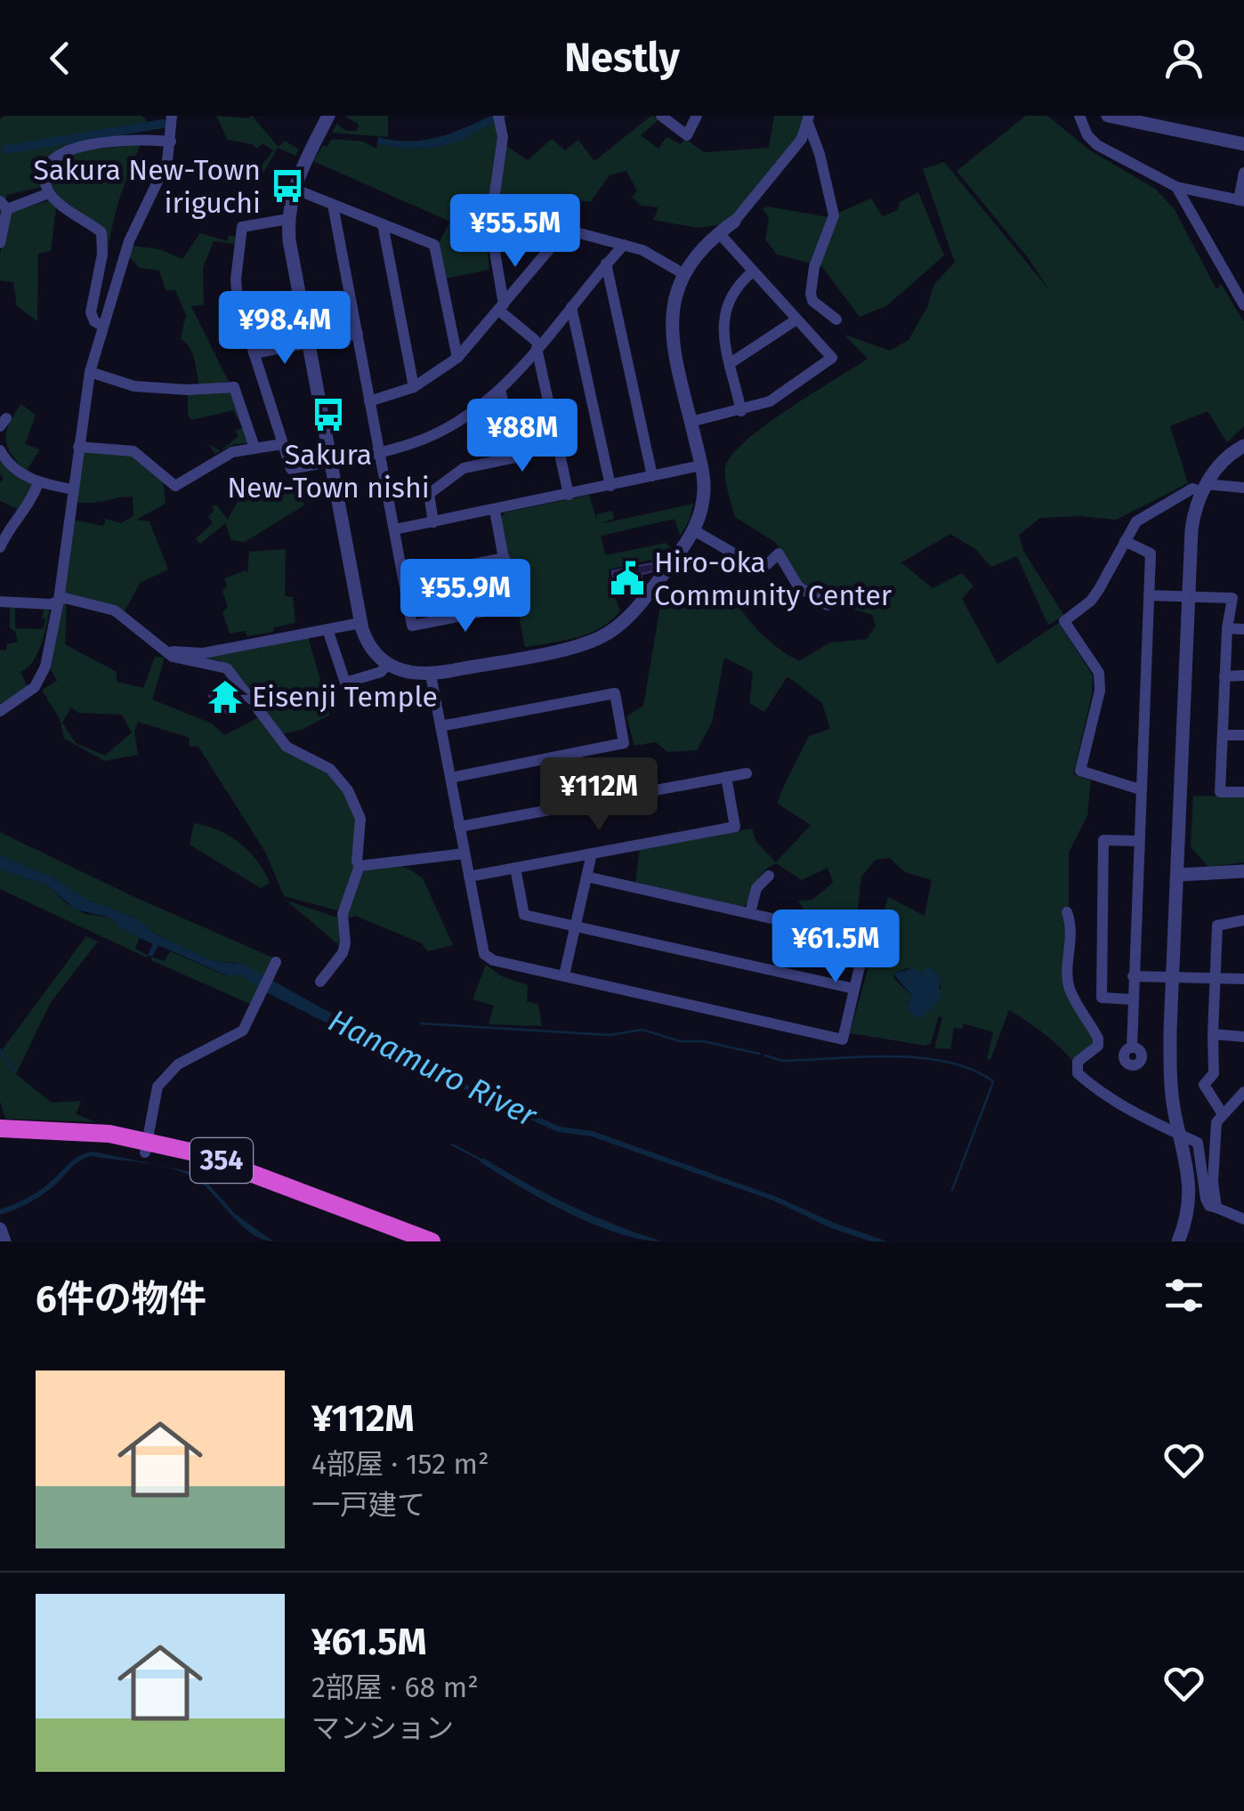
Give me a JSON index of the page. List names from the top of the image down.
{
  "streets": {
    "highway": ["354"]
  },
  "water": ["Hanamuro River"],
  "places": {
    "bus stop": ["Sakura New-Town iriguchi", "Sakura New-Town nishi"],
    "public building": ["Hiro-oka Community Center"],
    "temple": ["Eisenji Temple"]
  },
  "page": {
    "header": "Nestly",
    "price": [
      "¥55.5M",
      "¥98.4M",
      "¥88M",
      "¥55.9M",
      "¥112M",
      "¥61.5M"
    ],
    "heading": "6件の物件",
    "list": [
      {
        "name": "¥112M",
        "note": "4部屋 · 152 m² · 一戸建て"
      },
      {
        "name": "¥61.5M",
        "note": "2部屋 · 68 m² · マンション"
      }
    ]
  }
}
